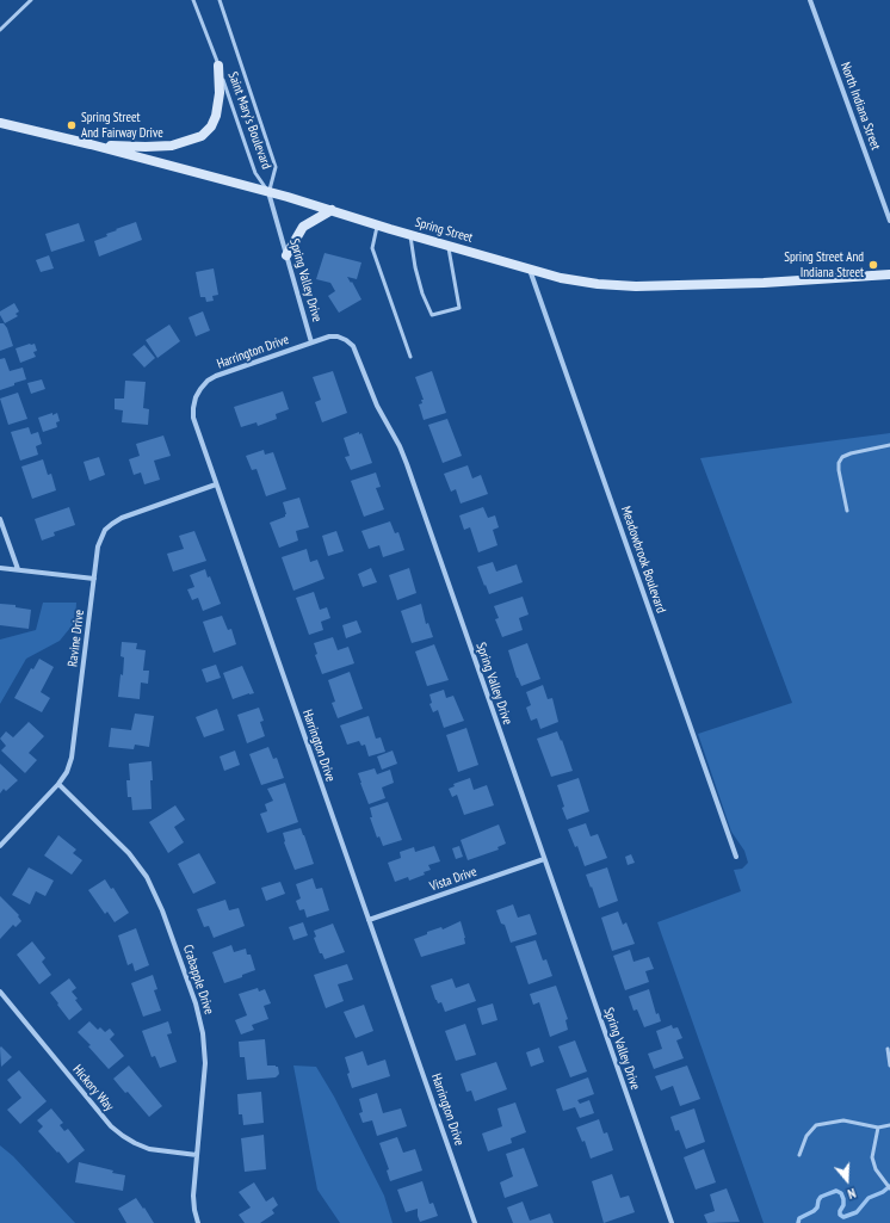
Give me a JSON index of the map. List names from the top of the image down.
{
  "streets": {
    "main road": ["Spring Street"],
    "street": [
      "North Indiana Street",
      "Spring Valley Drive",
      "Harrington Drive",
      "Meadowbrook Boulevard",
      "Ravine Drive",
      "Vista Drive",
      "Crabapple Drive",
      "Hickory Way"
    ],
    "lane": ["Saint Mary's Boulevard"]
  },
  "crossings": [
    ["Saint Mary's Boulevard", "Spring Street"],
    ["Saint Mary's Boulevard", "Spring Valley Drive"],
    ["Spring Street", "Spring Valley Drive"],
    ["Spring Street", "Meadowbrook Boulevard"],
    ["Spring Valley Drive", "Harrington Drive"],
    ["Spring Valley Drive", "Vista Drive"],
    ["Harrington Drive", "Ravine Drive"],
    ["Harrington Drive", "Vista Drive"],
    ["Ravine Drive", "Crabapple Drive"],
    ["Crabapple Drive", "Hickory Way"]
  ],
  "places": ["Spring Street And Fairway Drive", "Spring Street And Indiana Street"],
  "north": "bottom"
}
